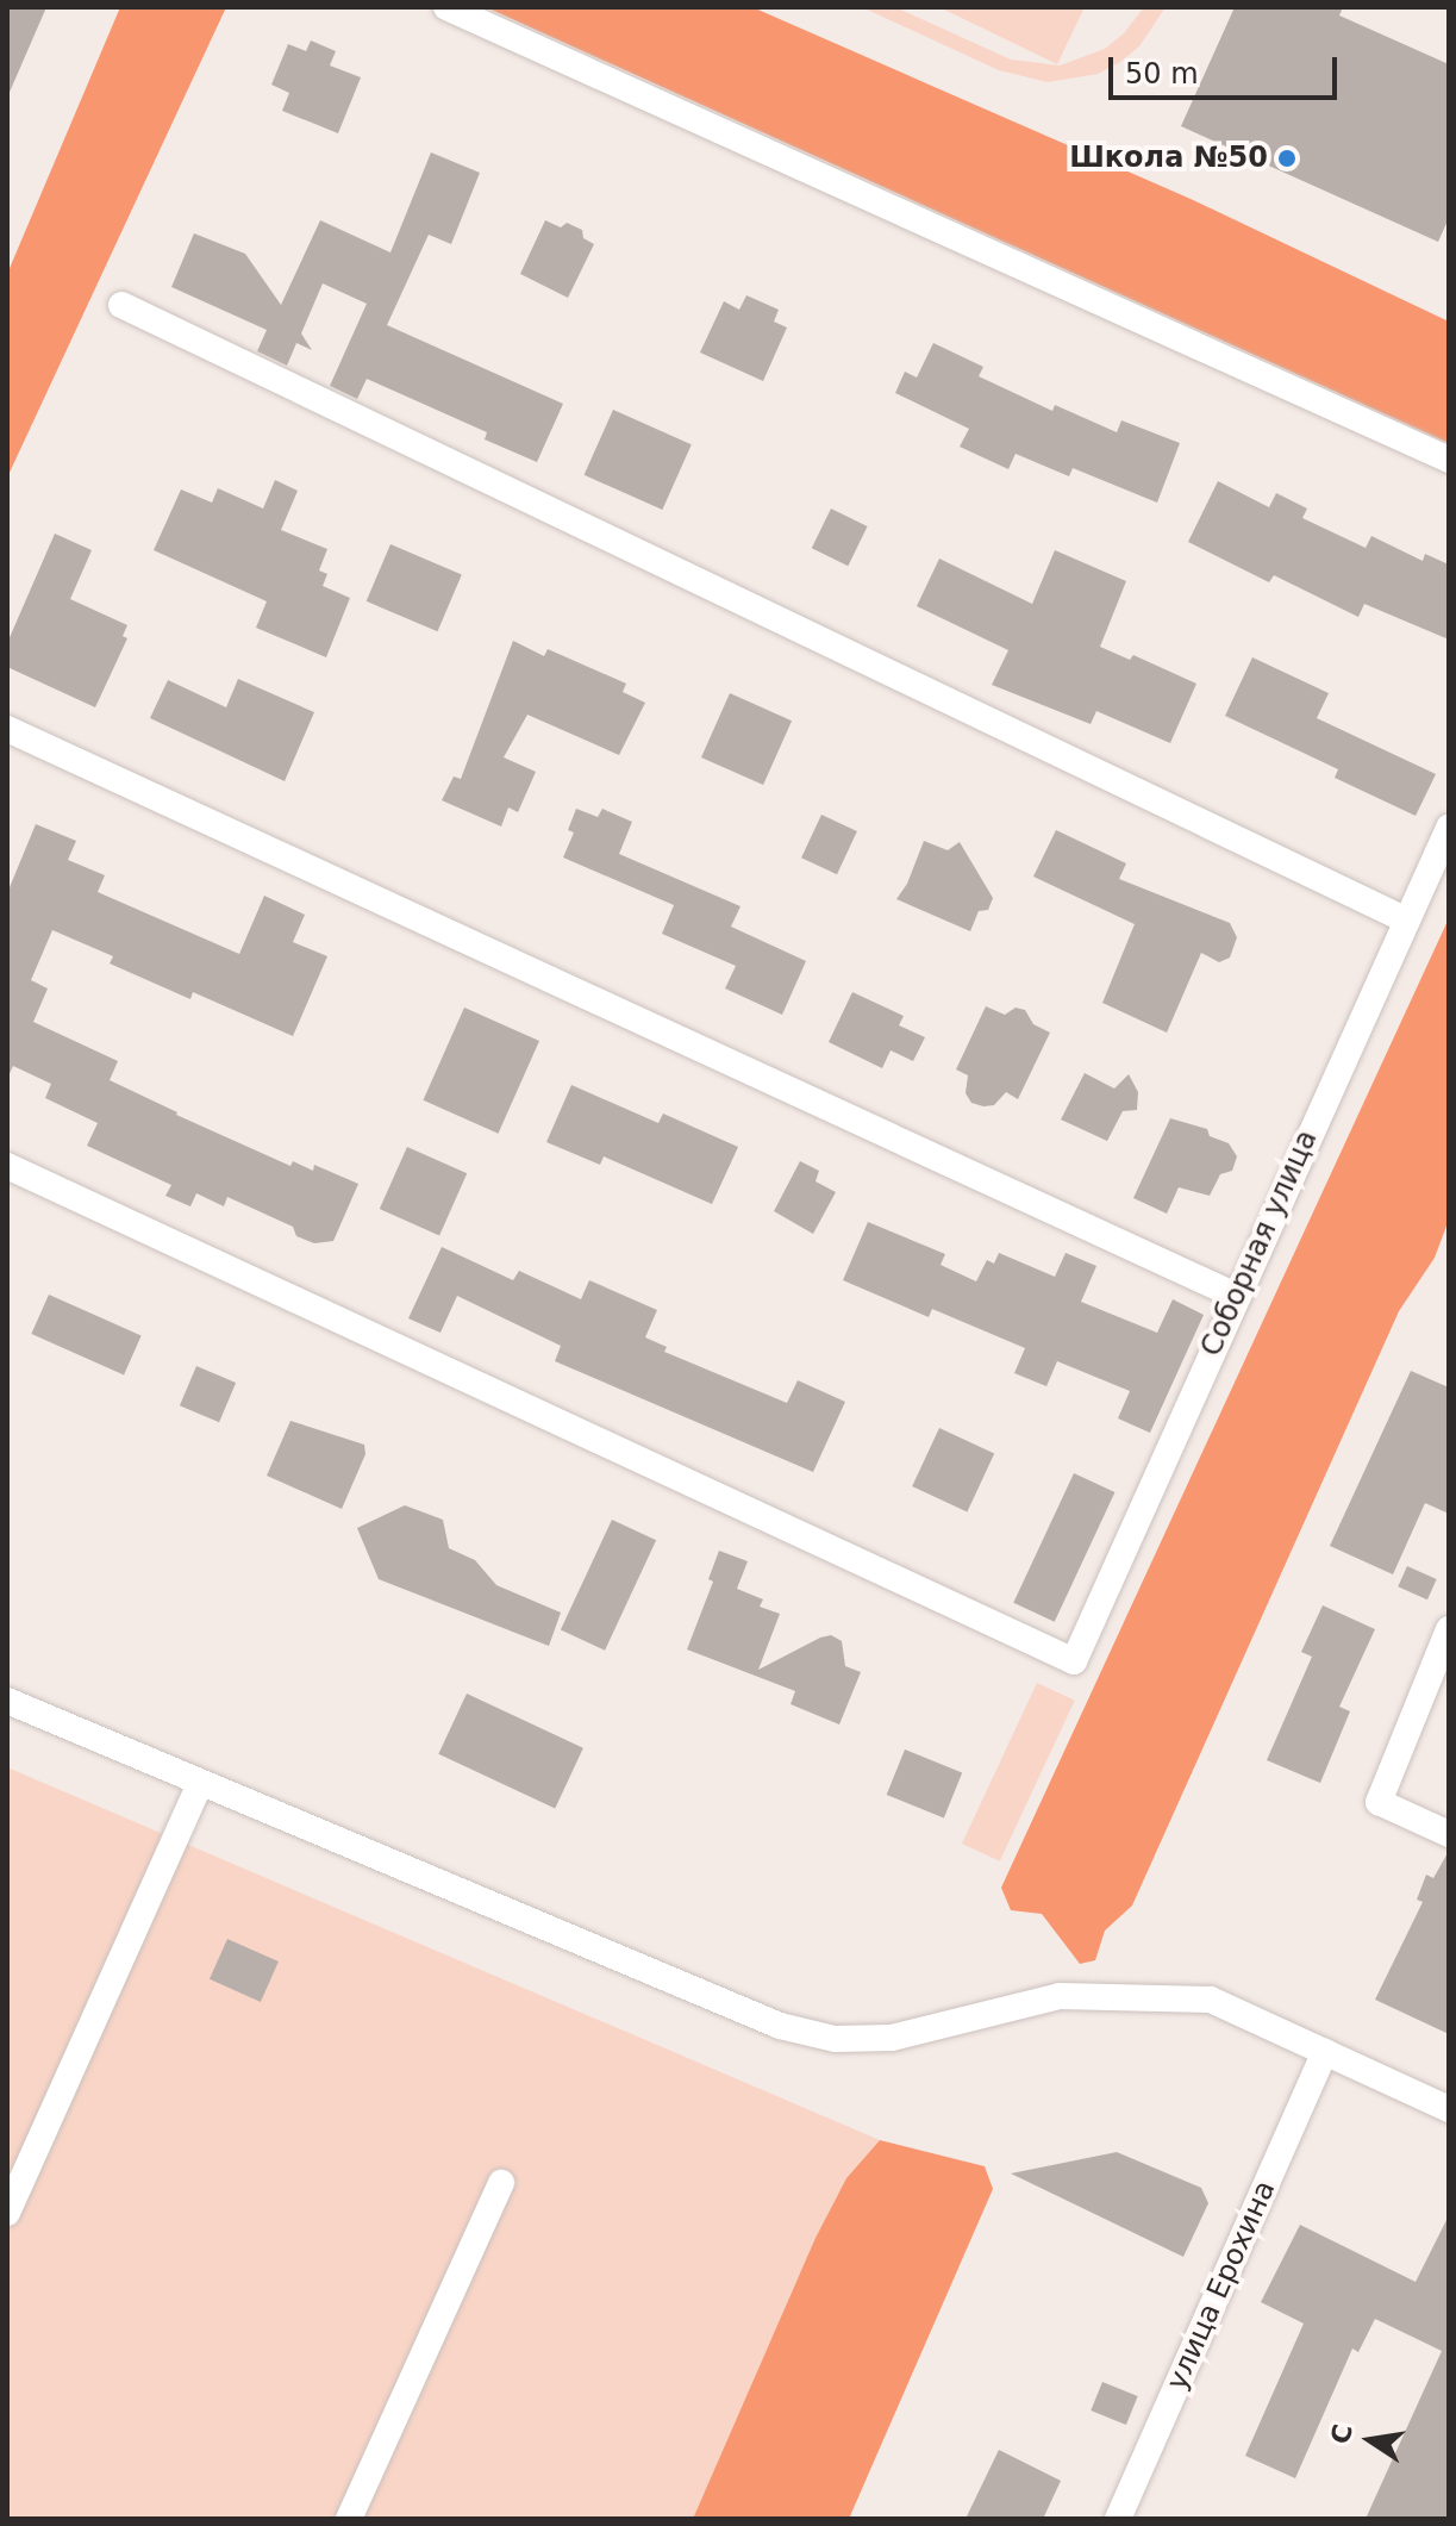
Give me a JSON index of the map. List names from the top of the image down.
{
  "streets": {
    "street": ["Соборная улица", "улица Ерохина"]
  },
  "places": ["Школа №50"],
  "scale_bar": "50 m",
  "north": "left"
}
